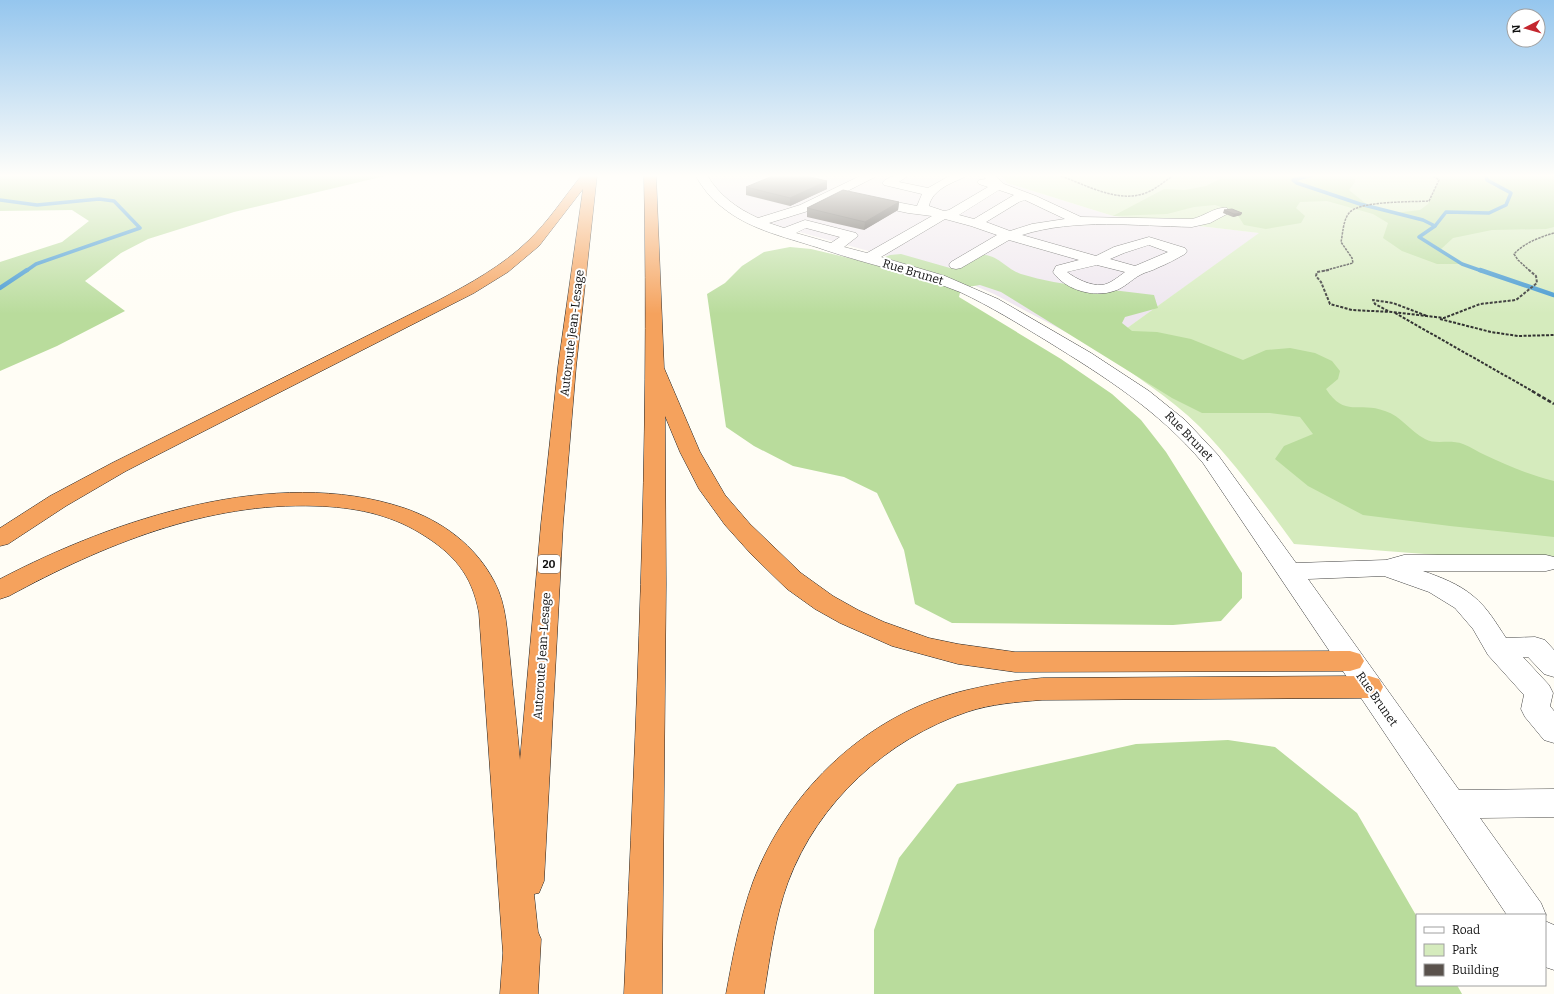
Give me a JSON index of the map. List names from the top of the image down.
{
  "streets": {
    "highway": ["Autoroute Jean-Lesage", "20"],
    "street": ["Rue Brunet"]
  },
  "legend": ["Road", "Park", "Building"],
  "north": "left"
}
